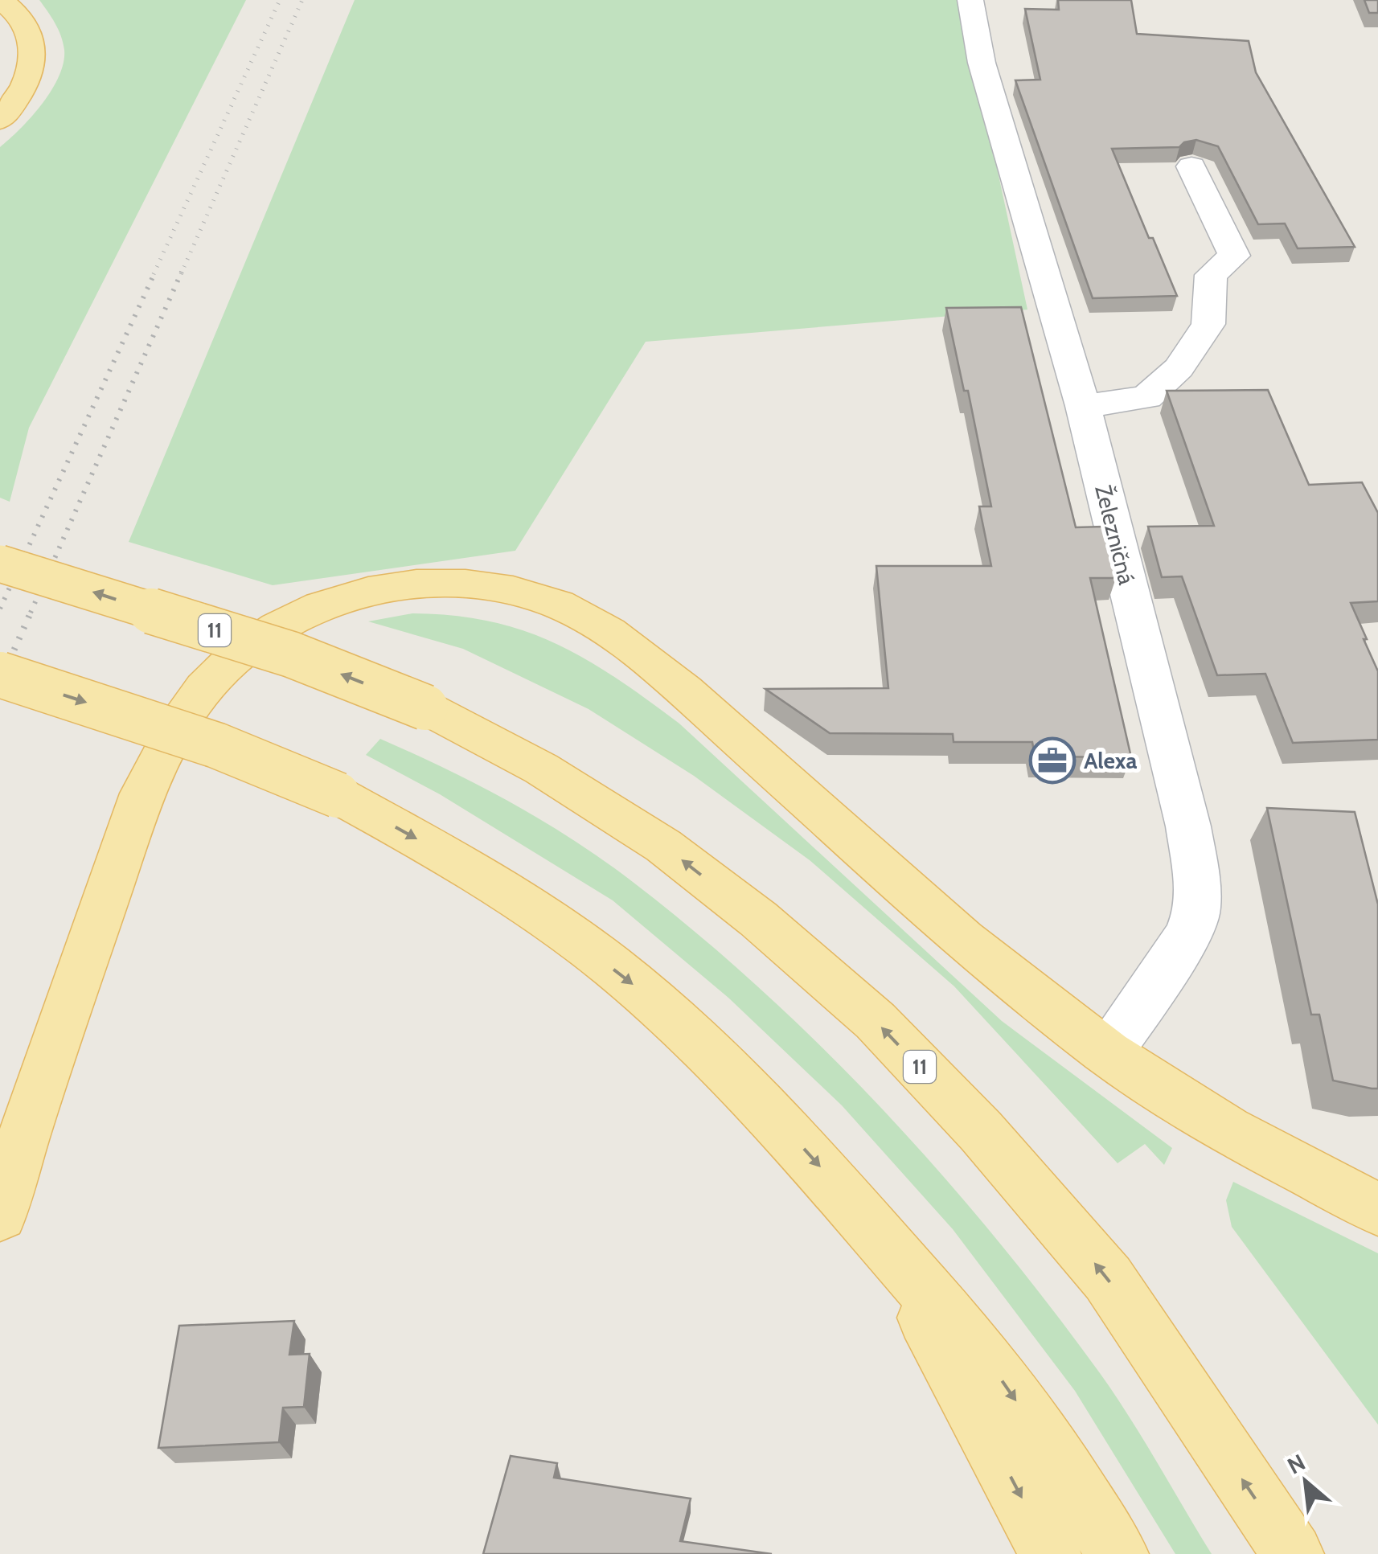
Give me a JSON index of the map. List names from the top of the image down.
{
  "streets": {
    "main road": ["11"],
    "street": ["Železničná"]
  },
  "places": {
    "office": ["Alexa"]
  },
  "north": "top left"
}
